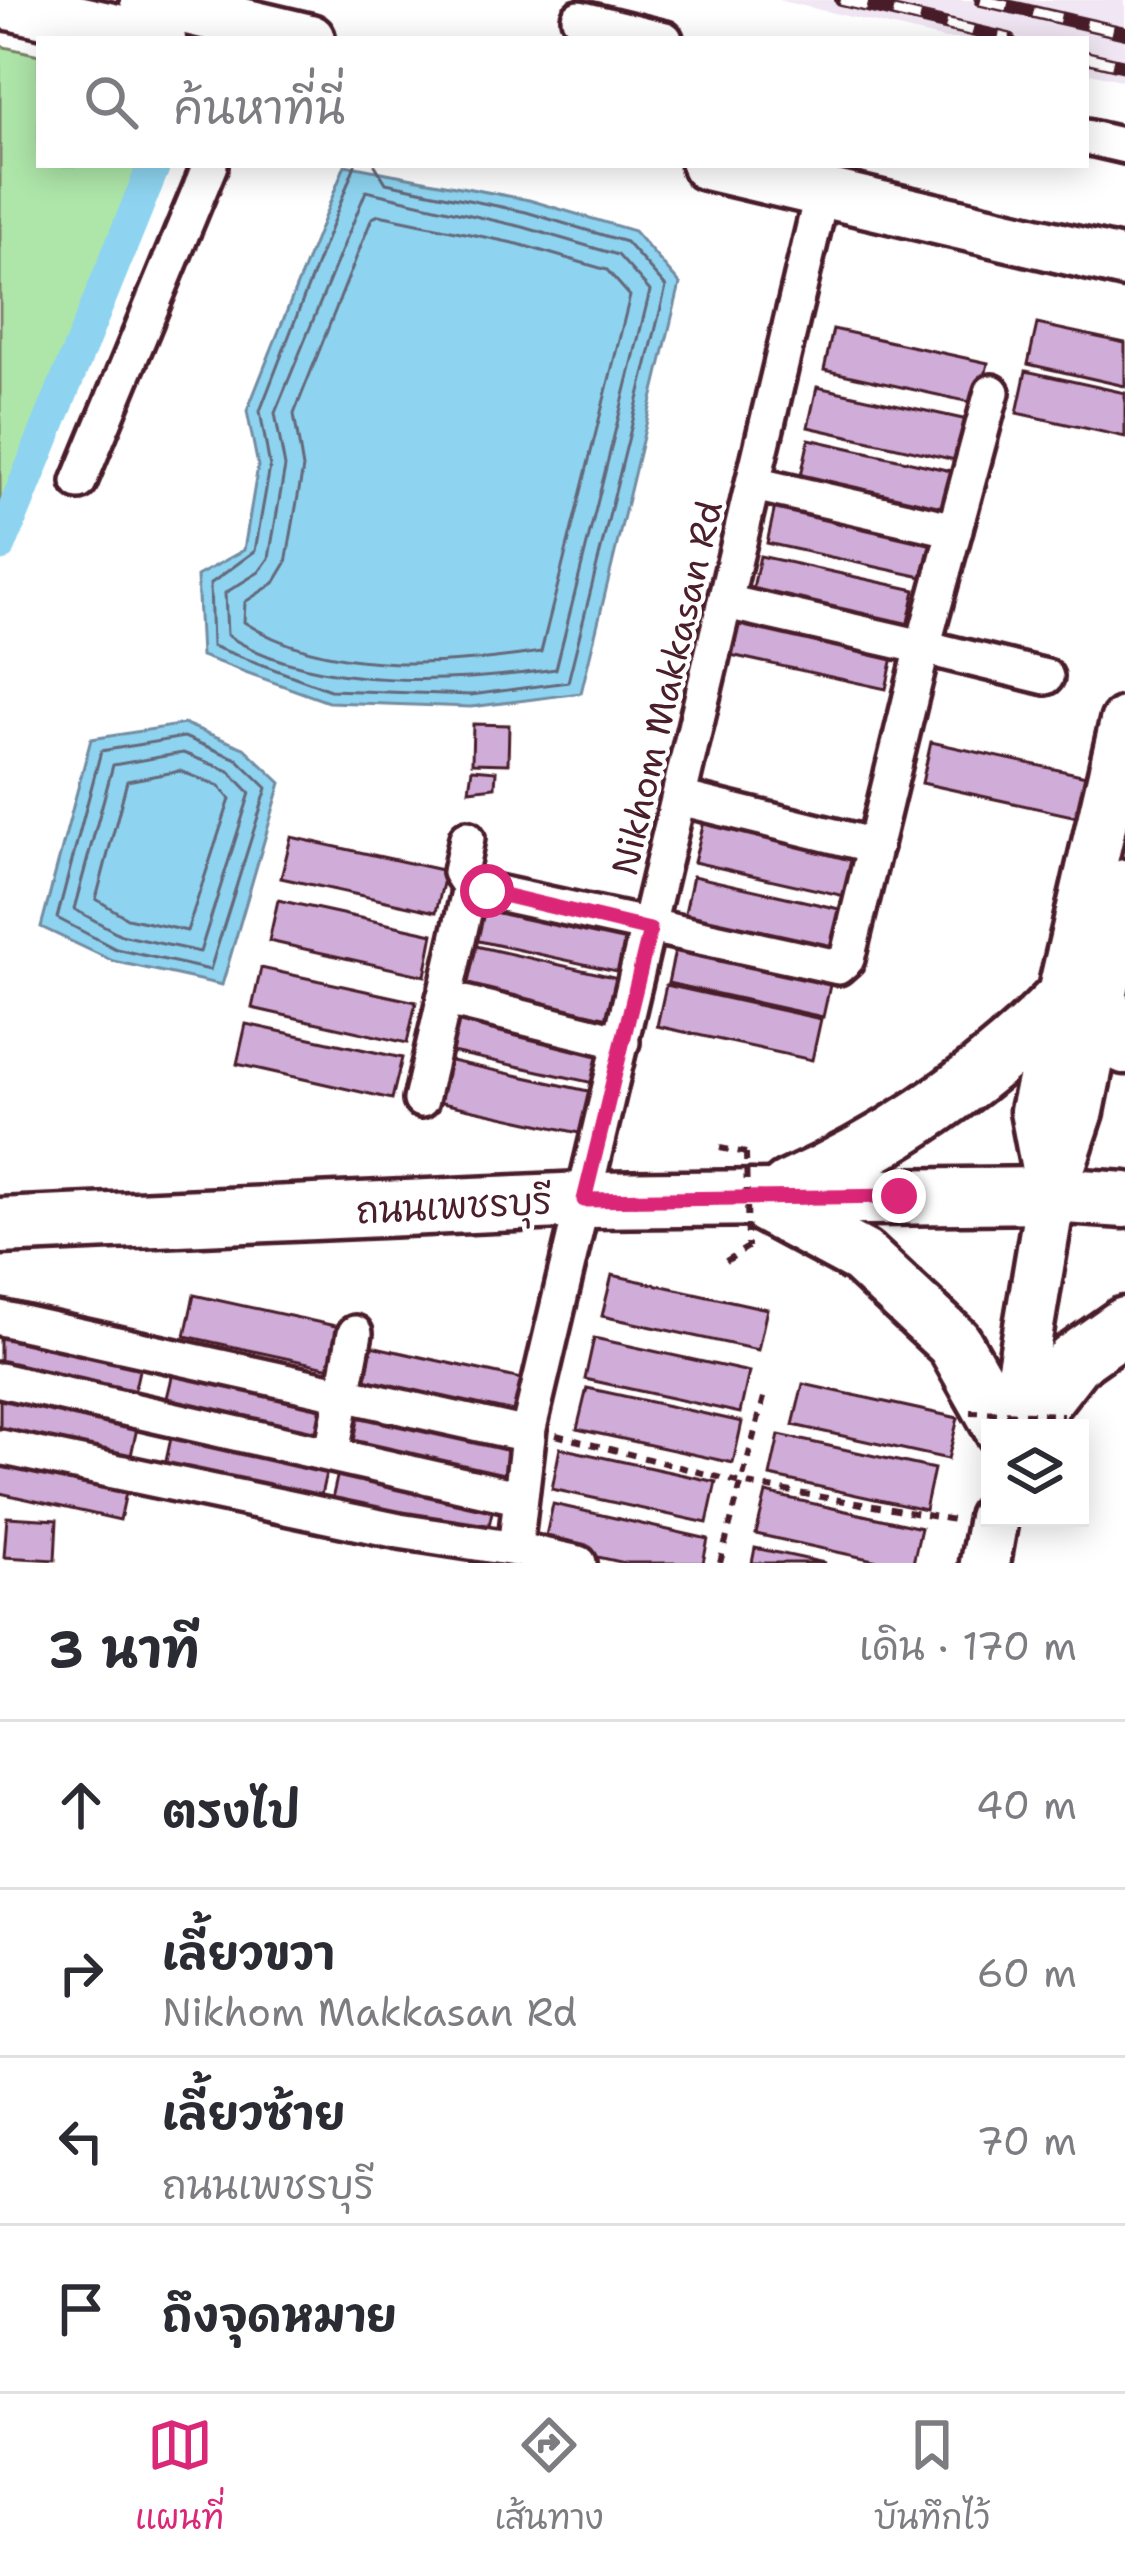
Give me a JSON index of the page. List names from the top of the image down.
{
  "streets": {
    "main road": ["ถนนเพชรบุรี"],
    "street": ["Nikhom Makkasan Rd"]
  },
  "crossings": [
    ["Nikhom Makkasan Rd", "ถนนเพชรบุรี"]
  ],
  "page": {
    "search": "ค้นหาที่นี่",
    "heading": ["3 นาที", "เดิน · 170 m"],
    "list": [
      ["ตรงไป", "40 m"],
      ["เลี้ยวขวา", "Nikhom Makkasan Rd", "60 m"],
      ["เลี้ยวซ้าย", "ถนนเพชรบุรี", "70 m"],
      "ถึงจุดหมาย"
    ],
    "nav": ["แผนที่", "เส้นทาง", "บันทึกไว้"]
  }
}
